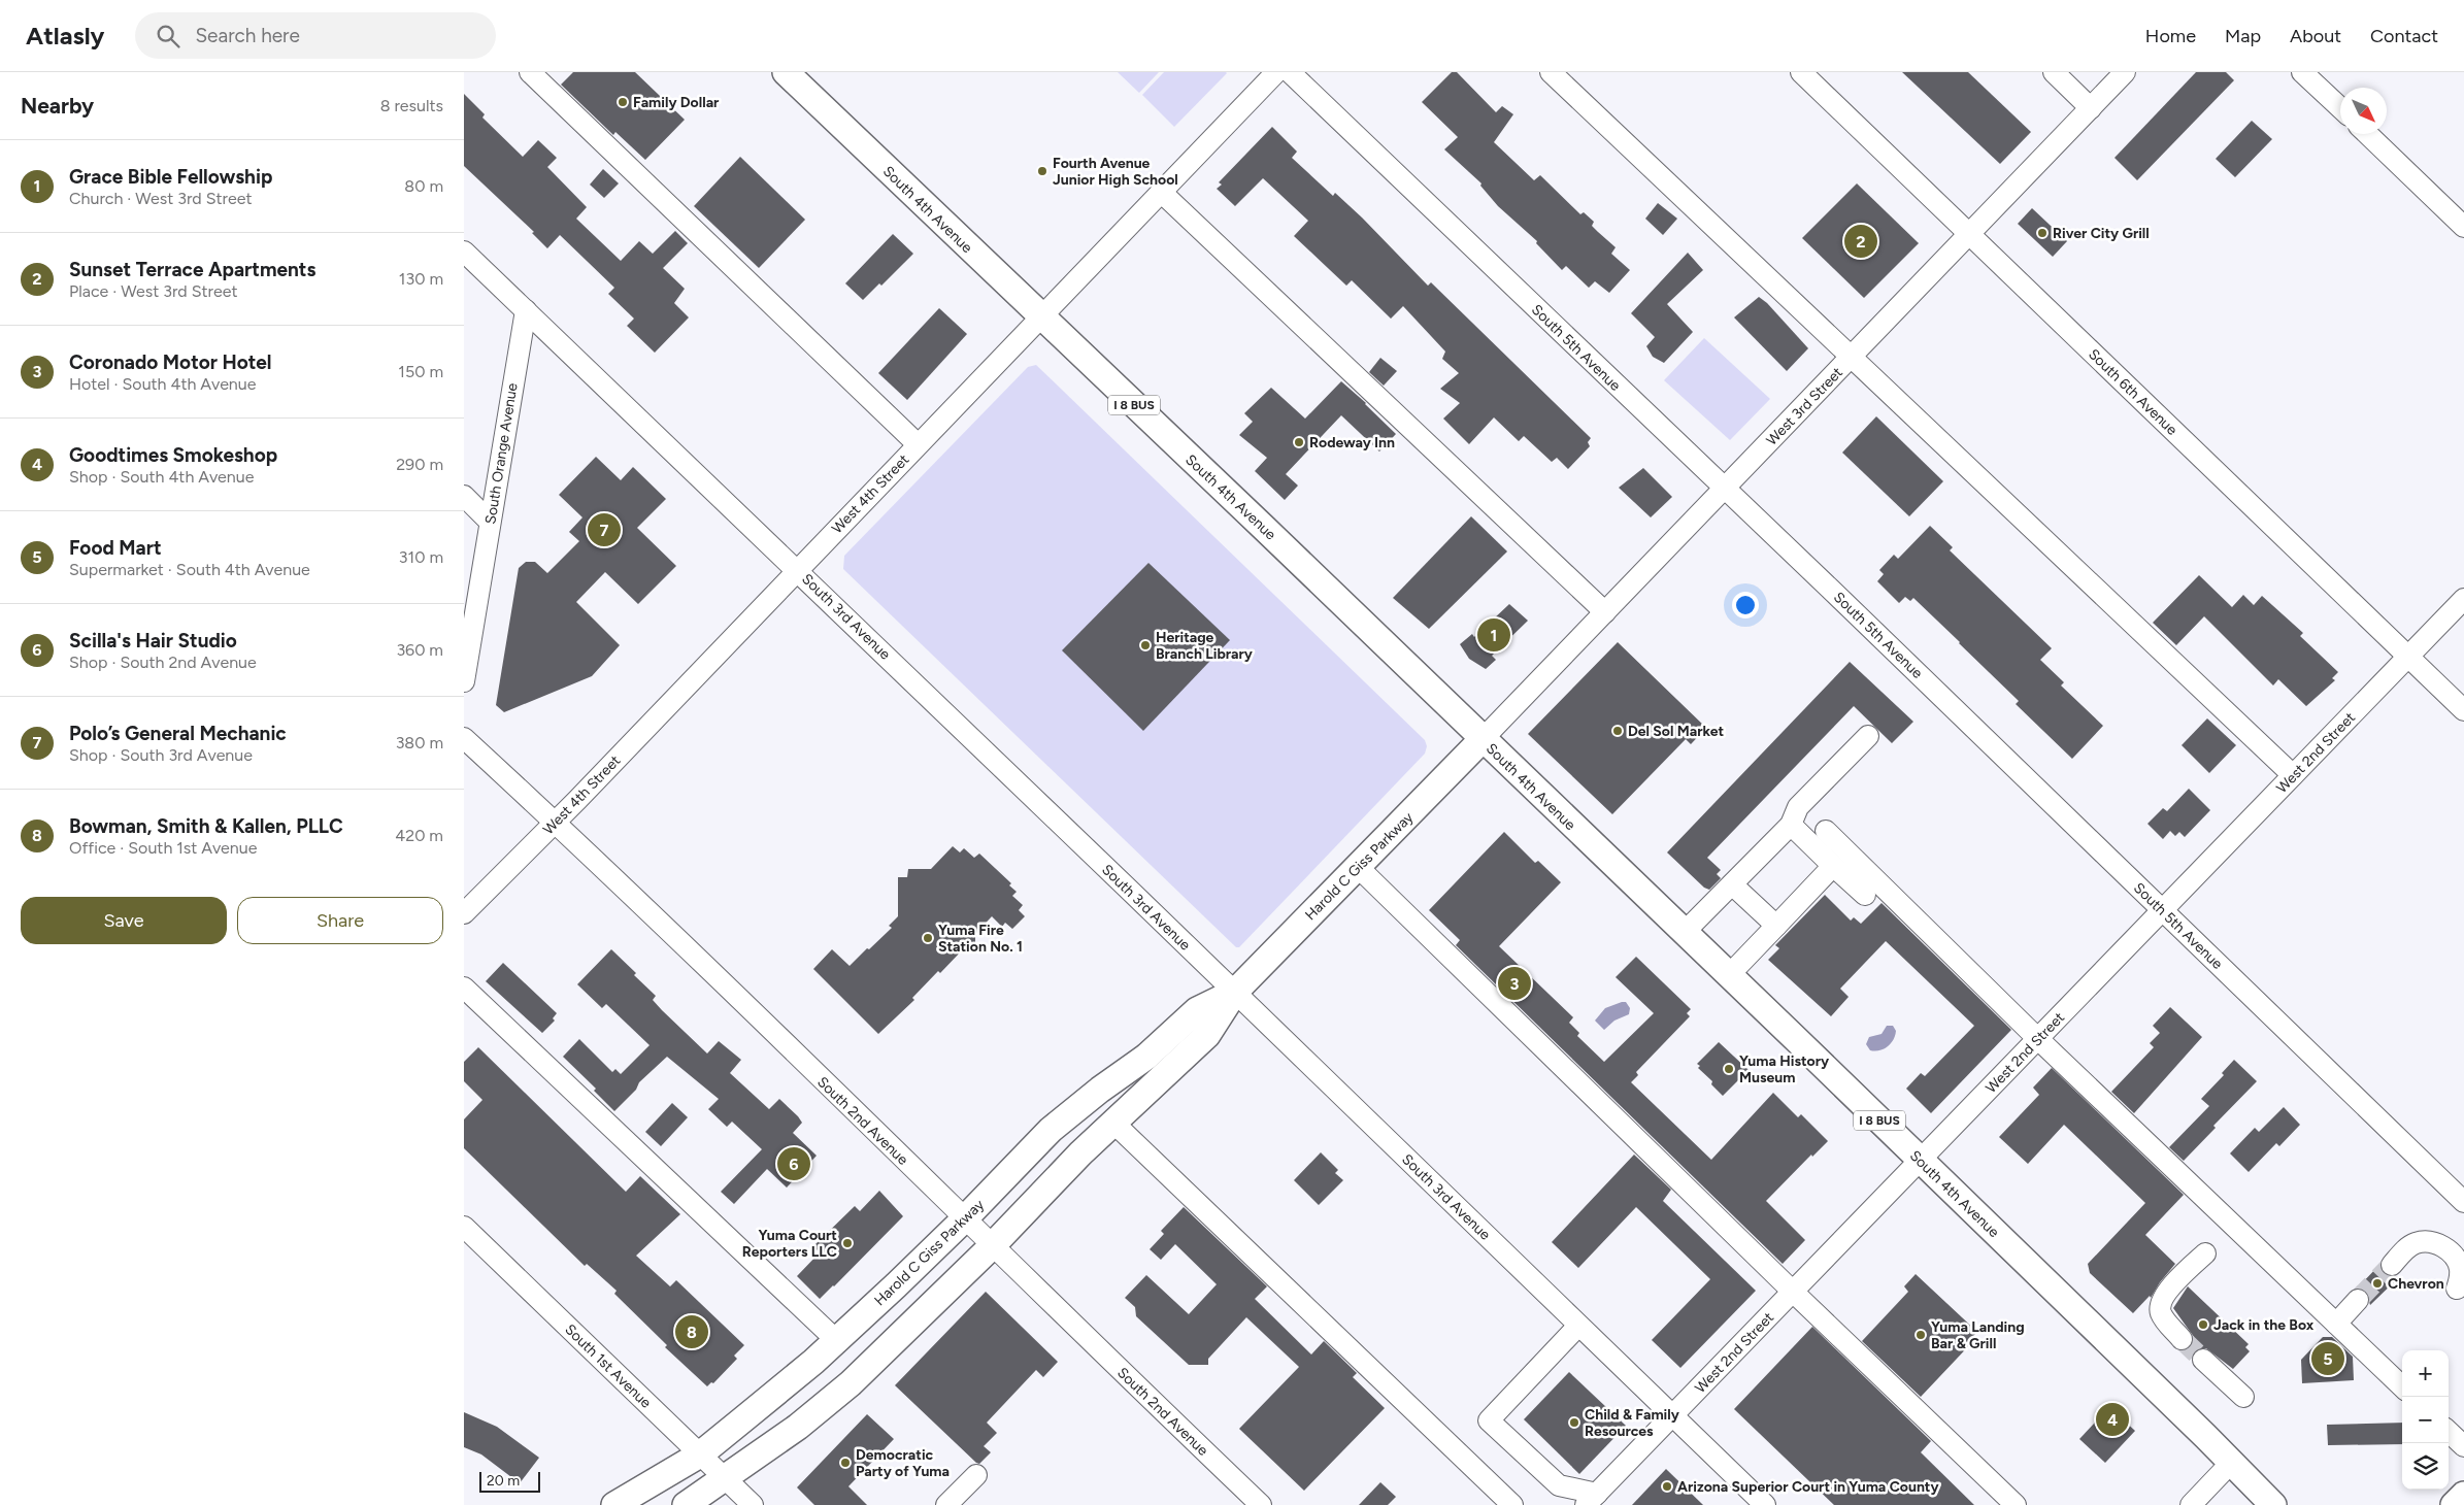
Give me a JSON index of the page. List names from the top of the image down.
{
  "streets": {
    "main road": ["South 4th Avenue", "I 8 BUS", "Harold C Giss Parkway"],
    "street": [
      "South 5th Avenue",
      "South 6th Avenue",
      "West 3rd Street",
      "South Orange Avenue",
      "West 4th Street",
      "South 3rd Avenue",
      "West 2nd Street",
      "South 2nd Avenue",
      "South 1st Avenue"
    ]
  },
  "crossings": [
    ["South 4th Avenue", "West 3rd Street"],
    ["South 4th Avenue", "West 4th Street"],
    ["South 4th Avenue", "West 2nd Street"],
    ["South 4th Avenue", "Harold C Giss Parkway"],
    ["South 5th Avenue", "West 3rd Street"],
    ["South 5th Avenue", "West 2nd Street"],
    ["South 6th Avenue", "West 3rd Street"],
    ["South 6th Avenue", "West 2nd Street"],
    ["West 3rd Street", "Harold C Giss Parkway"],
    ["South Orange Avenue", "South 3rd Avenue"],
    ["West 4th Street", "South 3rd Avenue"],
    ["West 4th Street", "South 2nd Avenue"],
    ["South 3rd Avenue", "West 2nd Street"],
    ["South 3rd Avenue", "Harold C Giss Parkway"],
    ["Harold C Giss Parkway", "South 2nd Avenue"],
    ["Harold C Giss Parkway", "South 1st Avenue"]
  ],
  "places": [
    "Family Dollar",
    "Fourth Avenue Junior High School",
    "River City Grill",
    "Rodeway Inn",
    "Heritage Branch Library",
    "Del Sol Market",
    "Yuma Fire Station No. 1",
    "Yuma History Museum",
    "Yuma Court Reporters LLC",
    "Chevron",
    "Jack in the Box",
    "Yuma Landing Bar & Grill",
    "Child & Family Resources",
    "Democratic Party of Yuma",
    "Arizona Superior Court in Yuma County"
  ],
  "scale_bar": "20 m",
  "north": "bottom right",
  "page": {
    "header": "Atlasly",
    "search": "Search here",
    "nav": [
      "Home",
      "Map",
      "About",
      "Contact"
    ],
    "heading": ["Nearby", "8 results"],
    "list": [
      {
        "mark": "1",
        "name": "Grace Bible Fellowship",
        "note": "Church · West 3rd Street",
        "value": "80 m"
      },
      {
        "mark": "2",
        "name": "Sunset Terrace Apartments",
        "note": "Place · West 3rd Street",
        "value": "130 m"
      },
      {
        "mark": "3",
        "name": "Coronado Motor Hotel",
        "note": "Hotel · South 4th Avenue",
        "value": "150 m"
      },
      {
        "mark": "4",
        "name": "Goodtimes Smokeshop",
        "note": "Shop · South 4th Avenue",
        "value": "290 m"
      },
      {
        "mark": "5",
        "name": "Food Mart",
        "note": "Supermarket · South 4th Avenue",
        "value": "310 m"
      },
      {
        "mark": "6",
        "name": "Scilla's Hair Studio",
        "note": "Shop · South 2nd Avenue",
        "value": "360 m"
      },
      {
        "mark": "7",
        "name": "Polo’s General Mechanic",
        "note": "Shop · South 3rd Avenue",
        "value": "380 m"
      },
      {
        "mark": "8",
        "name": "Bowman, Smith & Kallen, PLLC",
        "note": "Office · South 1st Avenue",
        "value": "420 m"
      }
    ],
    "pins": [
      "2",
      "7",
      "1",
      "3",
      "6",
      "8",
      "5",
      "4"
    ],
    "buttons": ["Save", "Share"],
    "map_buttons": ["+", "−"],
    "scale": "20 m"
  }
}
